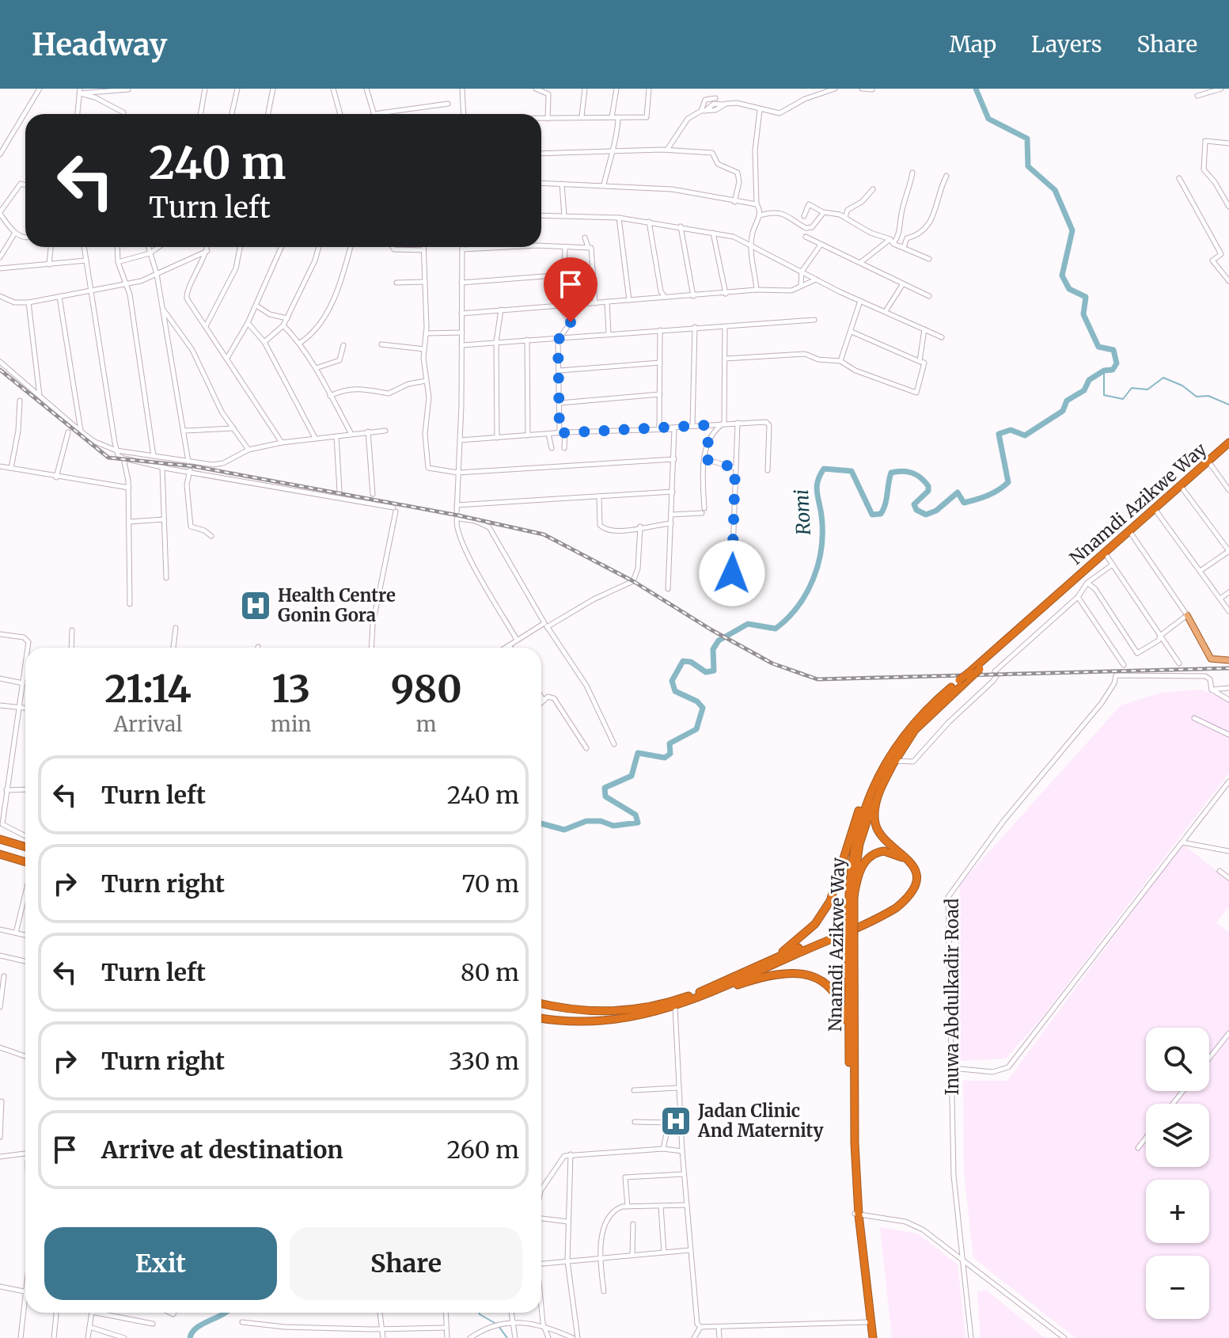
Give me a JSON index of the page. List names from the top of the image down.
{
  "streets": {
    "highway": ["Nnamdi Azikwe Way"],
    "street": ["Inuwa Abdulkadir Road"]
  },
  "water": ["Romi"],
  "places": {
    "hospital": ["Health Centre Gonin Gora", "Jadan Clinic And Maternity"]
  },
  "page": {
    "header": "Headway",
    "nav": ["Map", "Layers", "Share"],
    "turn": ["240 m", "Turn left"],
    "eta": [
      "21:14",
      "Arrival",
      "13",
      "min",
      "980",
      "m"
    ],
    "list": [
      {
        "name": "Turn left",
        "value": "240 m"
      },
      {
        "name": "Turn right",
        "value": "70 m"
      },
      {
        "name": "Turn left",
        "value": "80 m"
      },
      {
        "name": "Turn right",
        "value": "330 m"
      },
      {
        "name": "Arrive at destination",
        "value": "260 m"
      }
    ],
    "map_buttons": ["+", "−"],
    "buttons": ["Exit", "Share"]
  }
}
